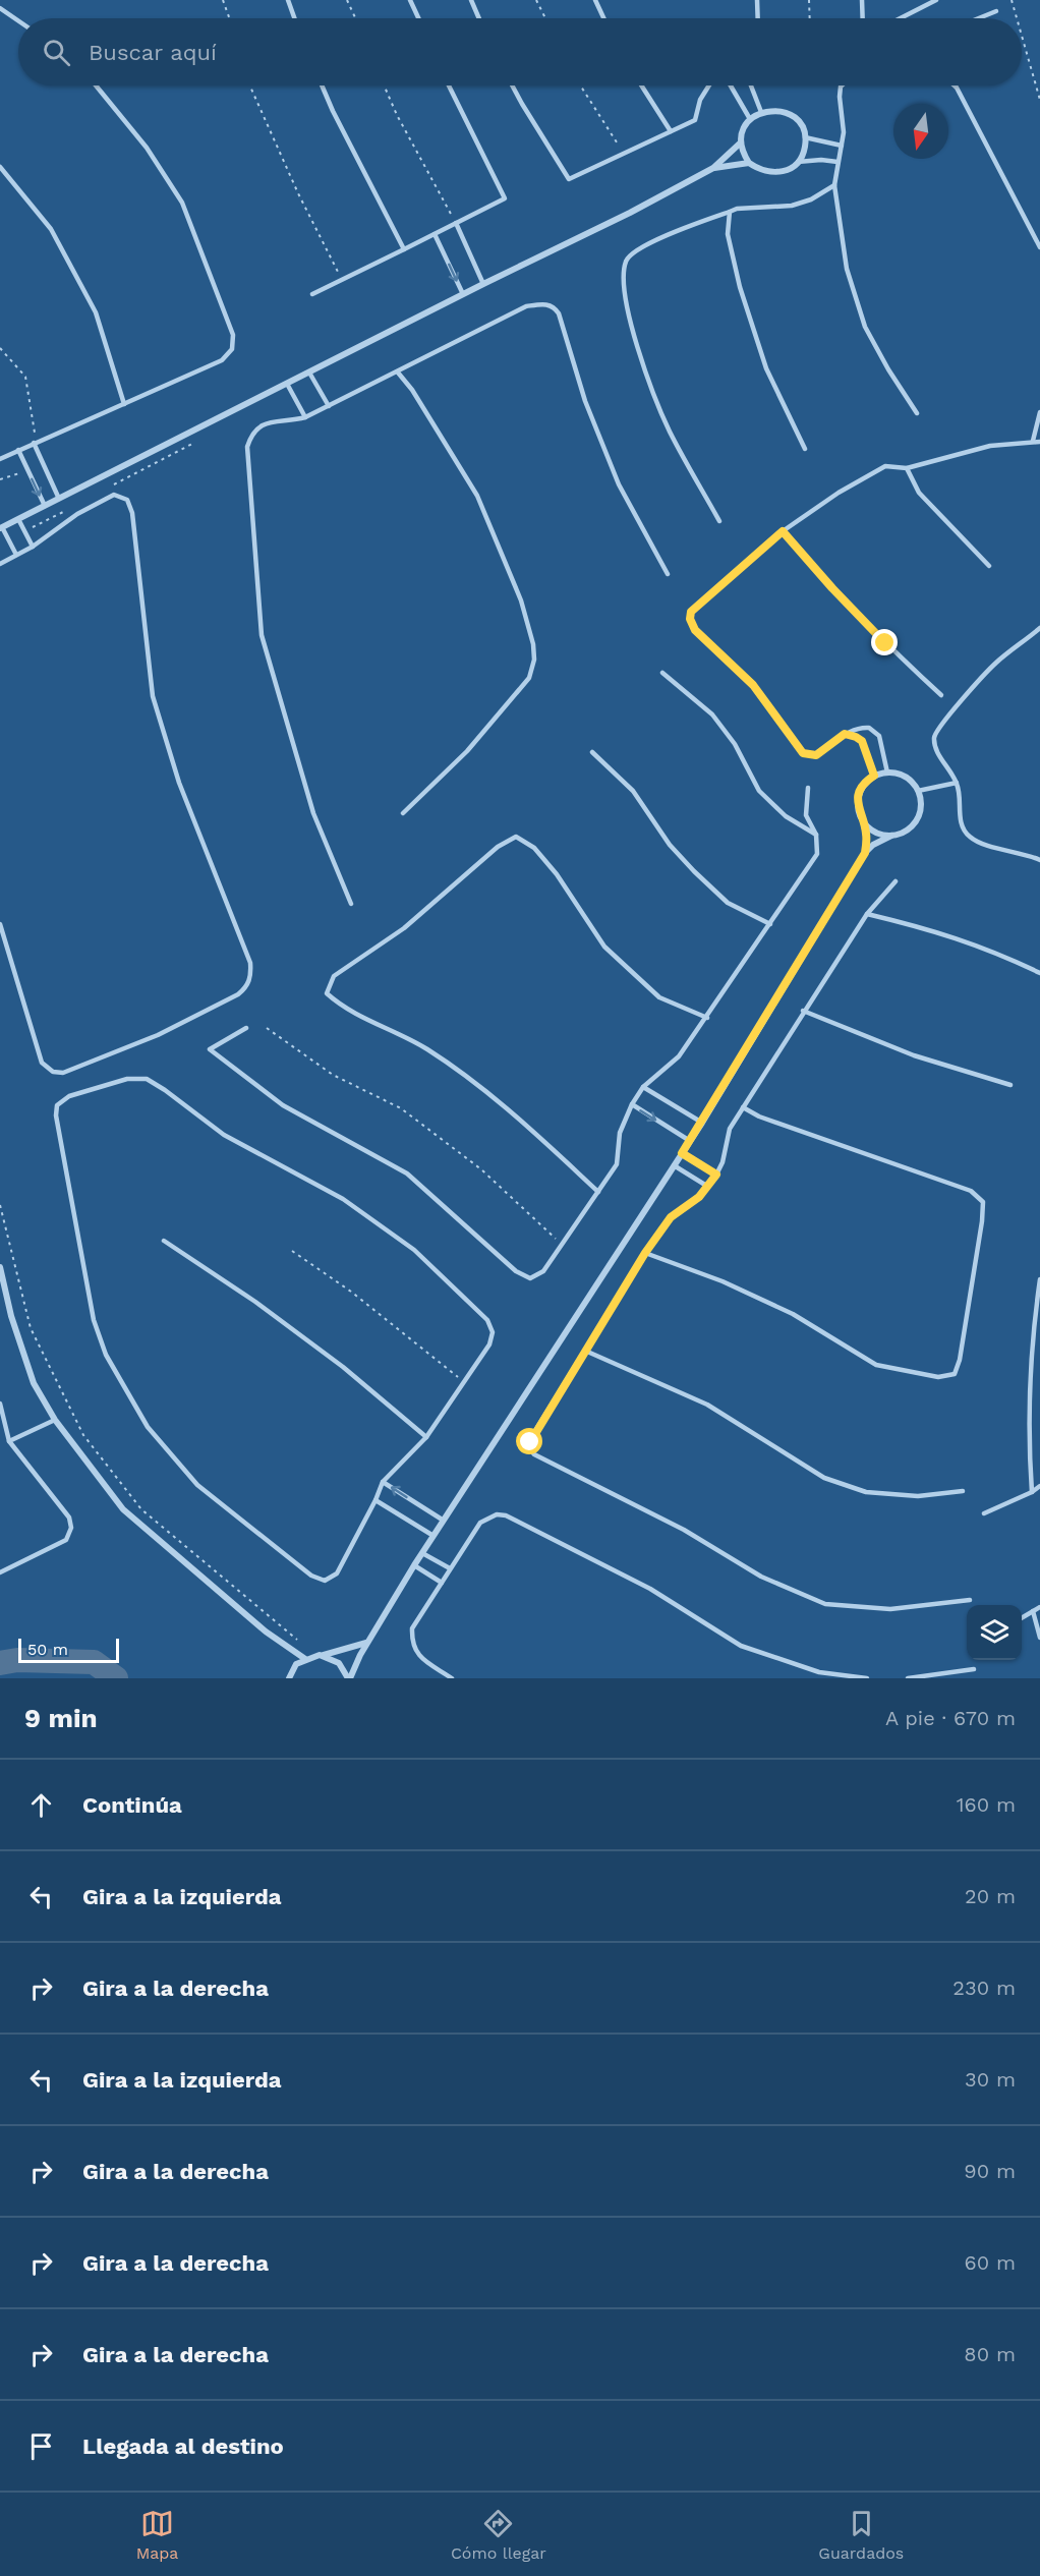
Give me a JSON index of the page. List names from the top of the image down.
{
  "scale_bar": "50 m",
  "north": "bottom",
  "page": {
    "search": "Buscar aquí",
    "scale": "50 m",
    "heading": ["9 min", "A pie · 670 m"],
    "list": [
      ["Continúa", "160 m"],
      ["Gira a la izquierda", "20 m"],
      ["Gira a la derecha", "230 m"],
      ["Gira a la izquierda", "30 m"],
      ["Gira a la derecha", "90 m"],
      ["Gira a la derecha", "60 m"],
      ["Gira a la derecha", "80 m"],
      "Llegada al destino"
    ],
    "nav": ["Mapa", "Cómo llegar", "Guardados"]
  }
}
